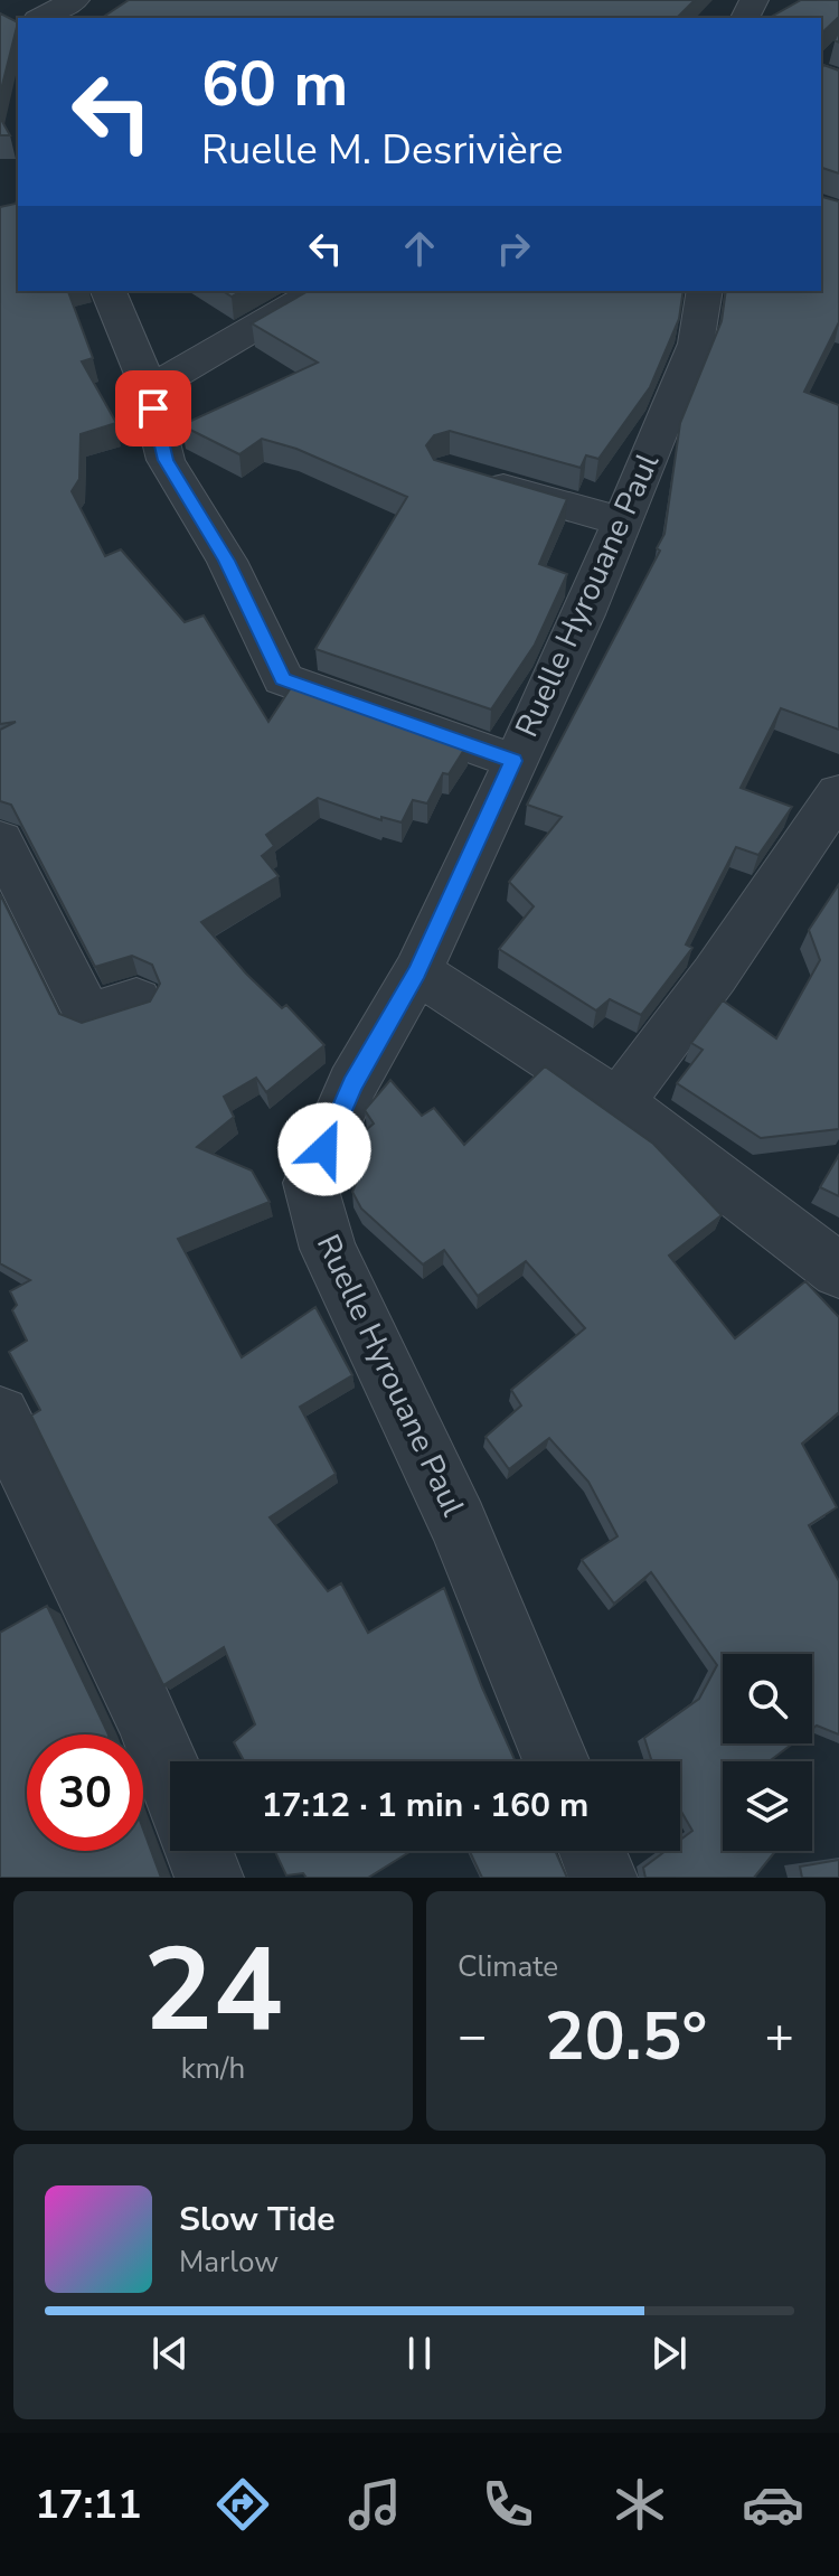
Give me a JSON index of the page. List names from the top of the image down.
{
  "streets": {
    "street": ["Ruelle Hyrouane Paul"]
  },
  "page": {
    "turn": ["60 m", "Ruelle M. Desrivière"],
    "limit": "30",
    "trip": "17:12 · 1 min · 160 m",
    "tile": [
      ["24", "km/h"],
      "Climate"
    ],
    "heat": ["−", "20.5°", "+"],
    "song": ["Slow Tide", "Marlow"],
    "tabs": "17:11"
  }
}
